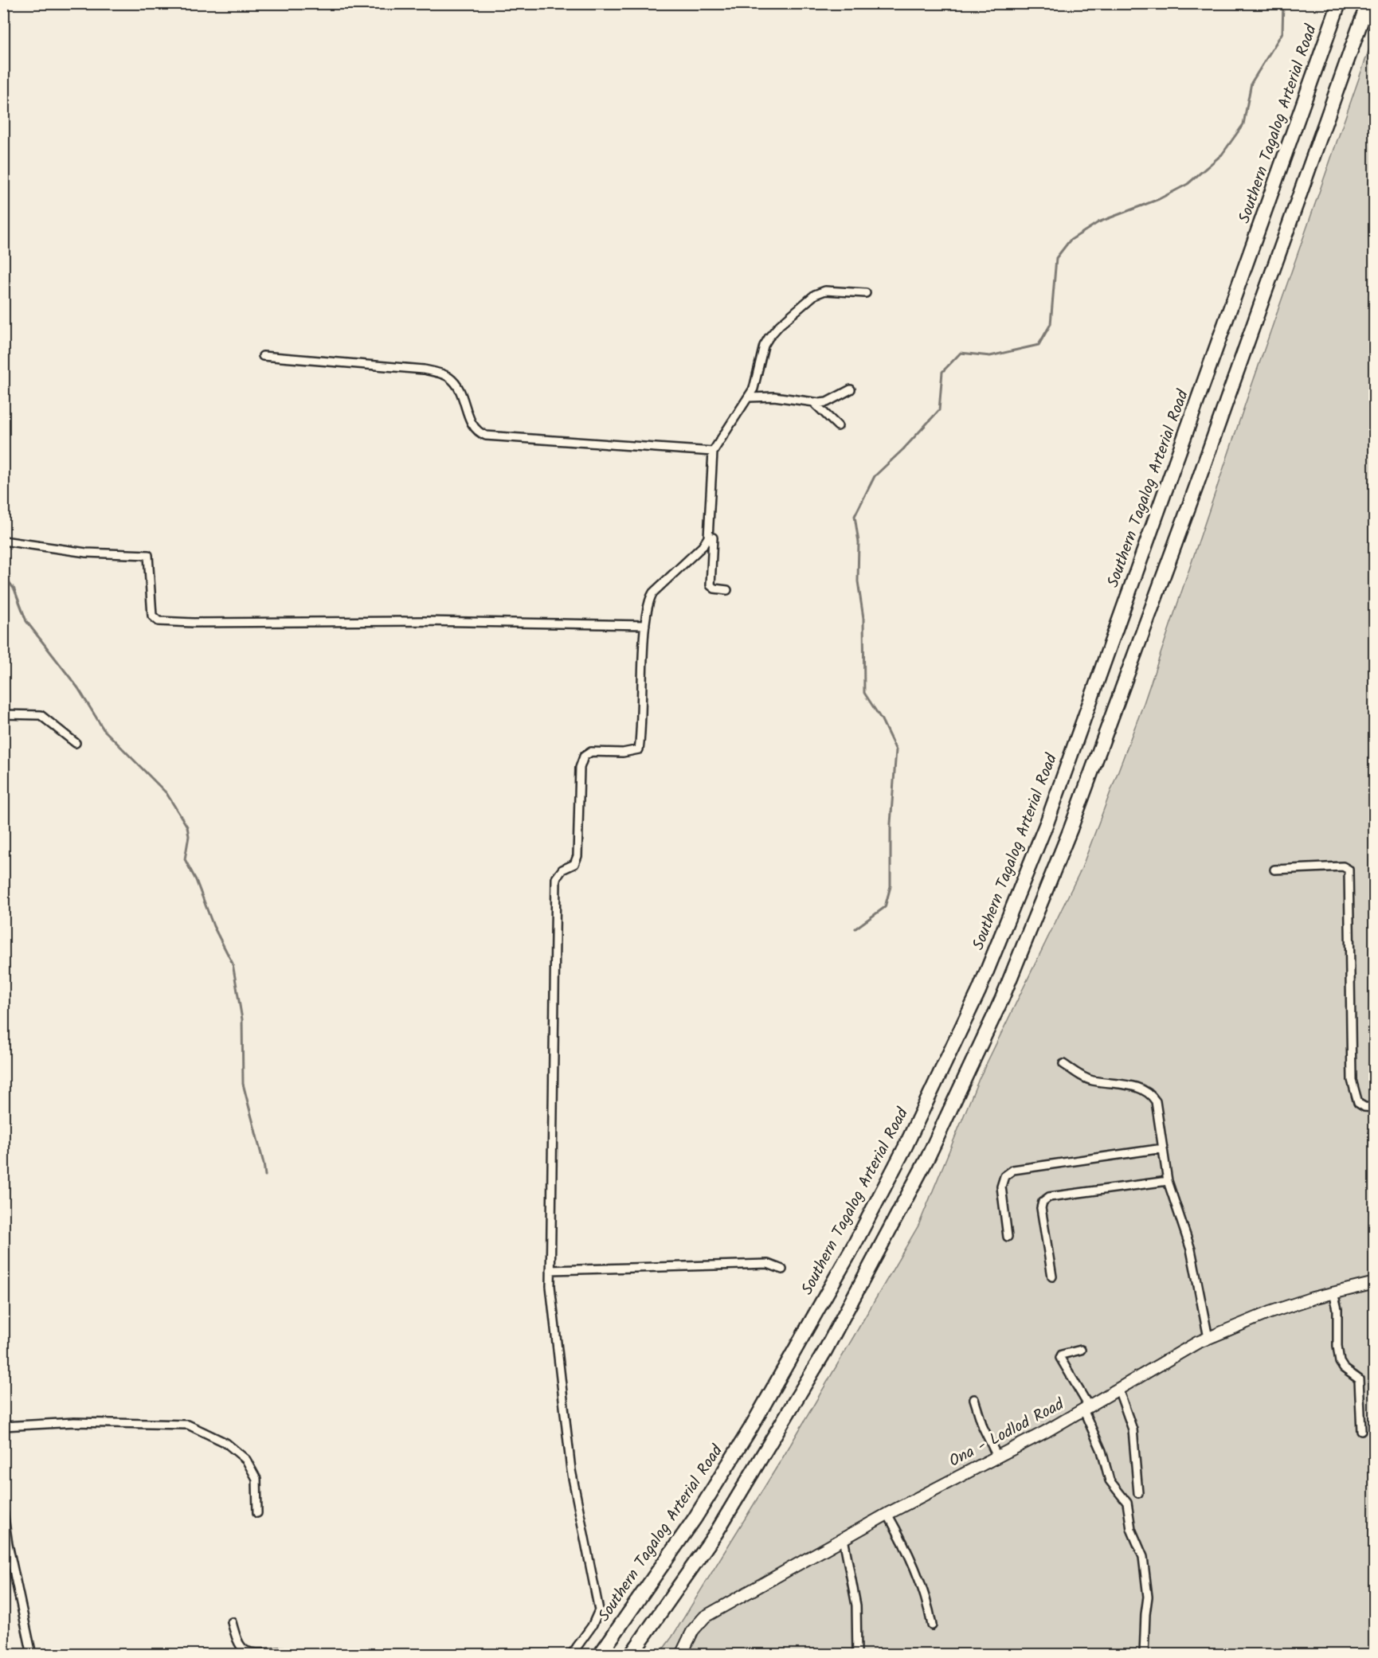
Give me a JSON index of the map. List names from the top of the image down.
{
  "streets": {
    "highway": ["Southern Tagalog Arterial Road"],
    "main road": ["Ona - Lodlod Road"]
  }
}
